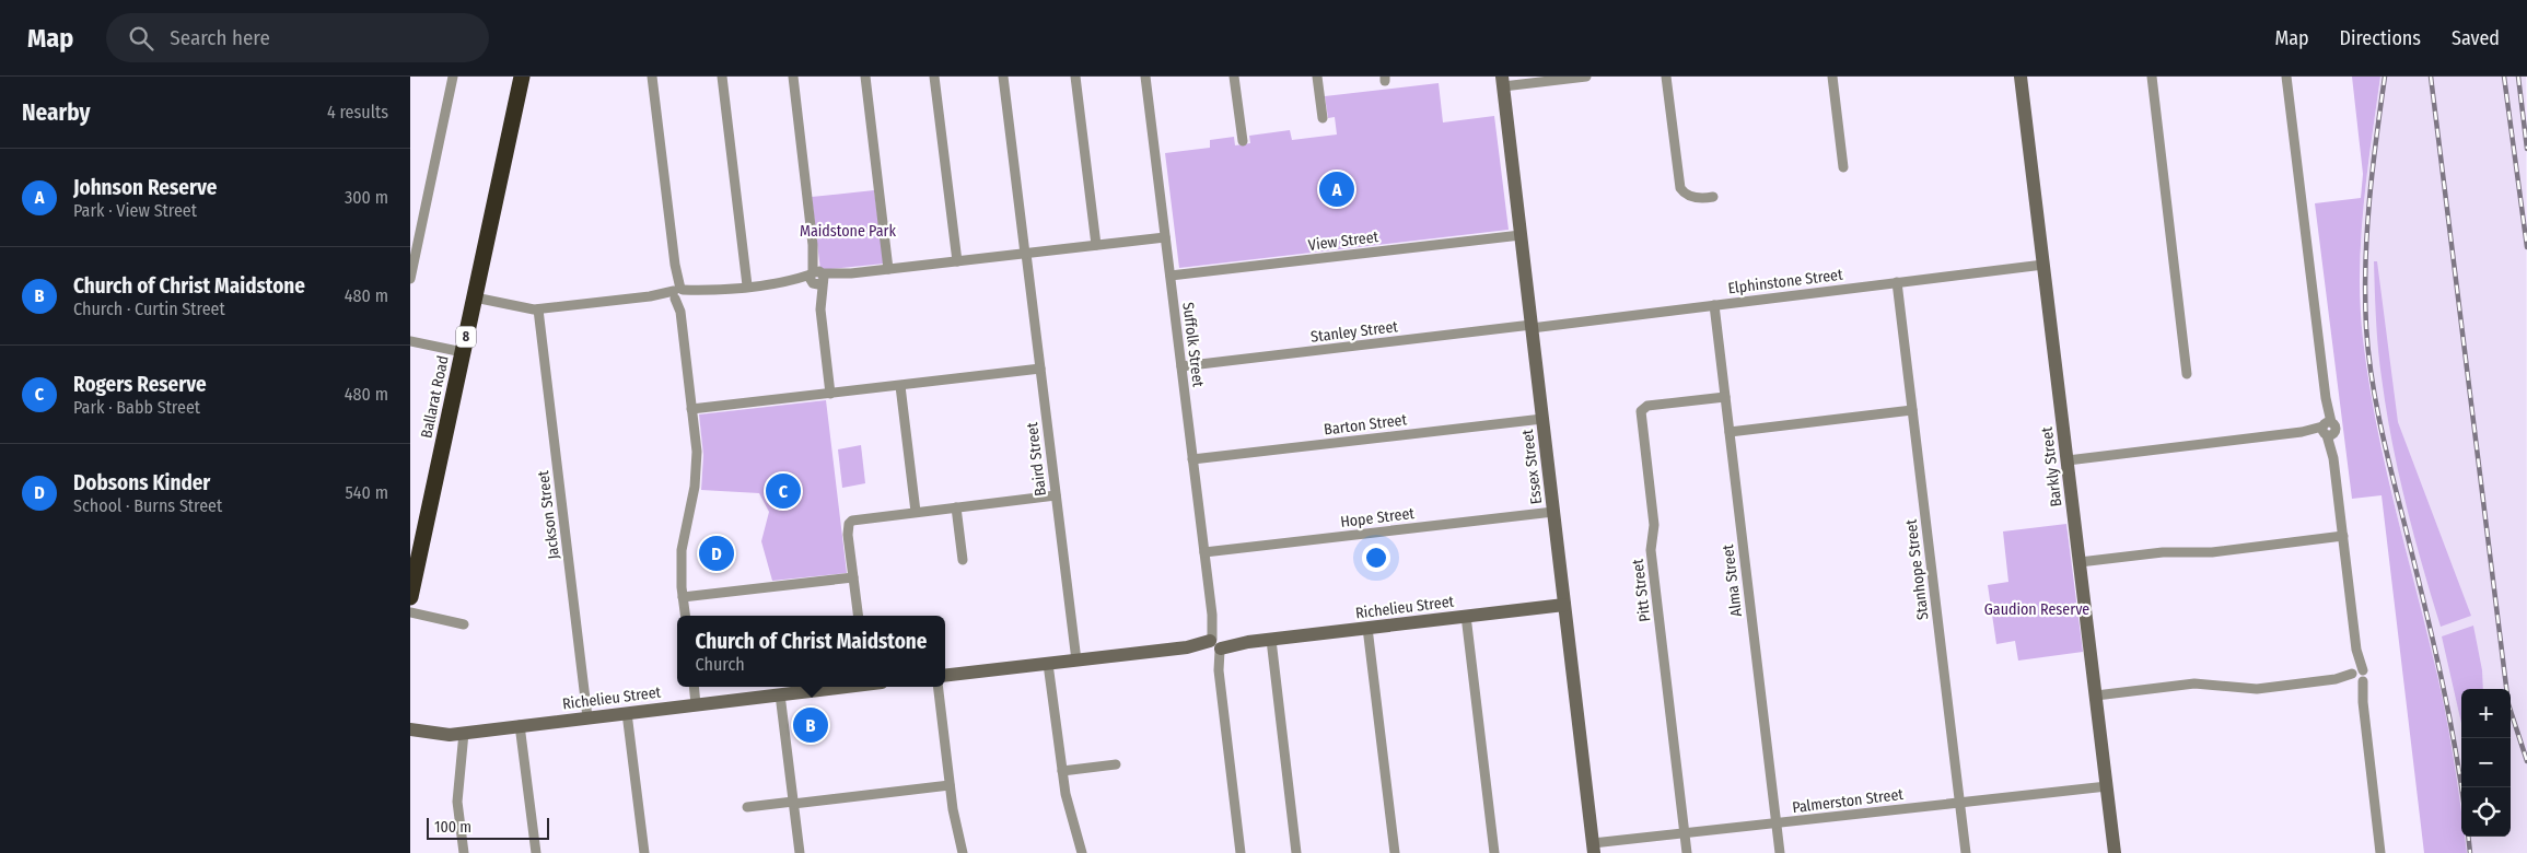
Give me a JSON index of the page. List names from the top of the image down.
{
  "streets": {
    "highway": ["8", "Ballarat Road"],
    "street": [
      "View Street",
      "Elphinstone Street",
      "Stanley Street",
      "Suffolk Street",
      "Barton Street",
      "Baird Street",
      "Essex Street",
      "Barkly Street",
      "Jackson Street",
      "Hope Street",
      "Stanhope Street",
      "Alma Street",
      "Pitt Street",
      "Richelieu Street",
      "Palmerston Street"
    ]
  },
  "crossings": [
    ["View Street", "Suffolk Street"],
    ["View Street", "Essex Street"],
    ["Elphinstone Street", "Stanley Street"],
    ["Elphinstone Street", "Essex Street"],
    ["Elphinstone Street", "Barkly Street"],
    ["Elphinstone Street", "Stanhope Street"],
    ["Elphinstone Street", "Alma Street"],
    ["Stanley Street", "Suffolk Street"],
    ["Stanley Street", "Essex Street"],
    ["Suffolk Street", "Barton Street"],
    ["Suffolk Street", "Hope Street"],
    ["Suffolk Street", "Richelieu Street"],
    ["Barton Street", "Essex Street"],
    ["Baird Street", "Richelieu Street"],
    ["Essex Street", "Hope Street"],
    ["Essex Street", "Richelieu Street"],
    ["Essex Street", "Palmerston Street"],
    ["Barkly Street", "Palmerston Street"],
    ["Jackson Street", "Richelieu Street"],
    ["Stanhope Street", "Palmerston Street"],
    ["Alma Street", "Pitt Street"],
    ["Alma Street", "Palmerston Street"],
    ["Pitt Street", "Palmerston Street"]
  ],
  "parks": ["Maidstone Park", "Gaudion Reserve"],
  "scale_bar": "100 m",
  "page": {
    "header": "Map",
    "search": "Search here",
    "nav": ["Map", "Directions", "Saved"],
    "heading": ["Nearby", "4 results"],
    "list": [
      {
        "mark": "A",
        "name": "Johnson Reserve",
        "note": "Park · View Street",
        "value": "300 m"
      },
      {
        "mark": "B",
        "name": "Church of Christ Maidstone",
        "note": "Church · Curtin Street",
        "value": "480 m"
      },
      {
        "mark": "C",
        "name": "Rogers Reserve",
        "note": "Park · Babb Street",
        "value": "480 m"
      },
      {
        "mark": "D",
        "name": "Dobsons Kinder",
        "note": "School · Burns Street",
        "value": "540 m"
      }
    ],
    "pins": [
      "A",
      "C",
      "D",
      "B"
    ],
    "popup": ["Church of Christ Maidstone", "Church"],
    "map_buttons": ["+", "−"],
    "scale": "100 m"
  }
}
